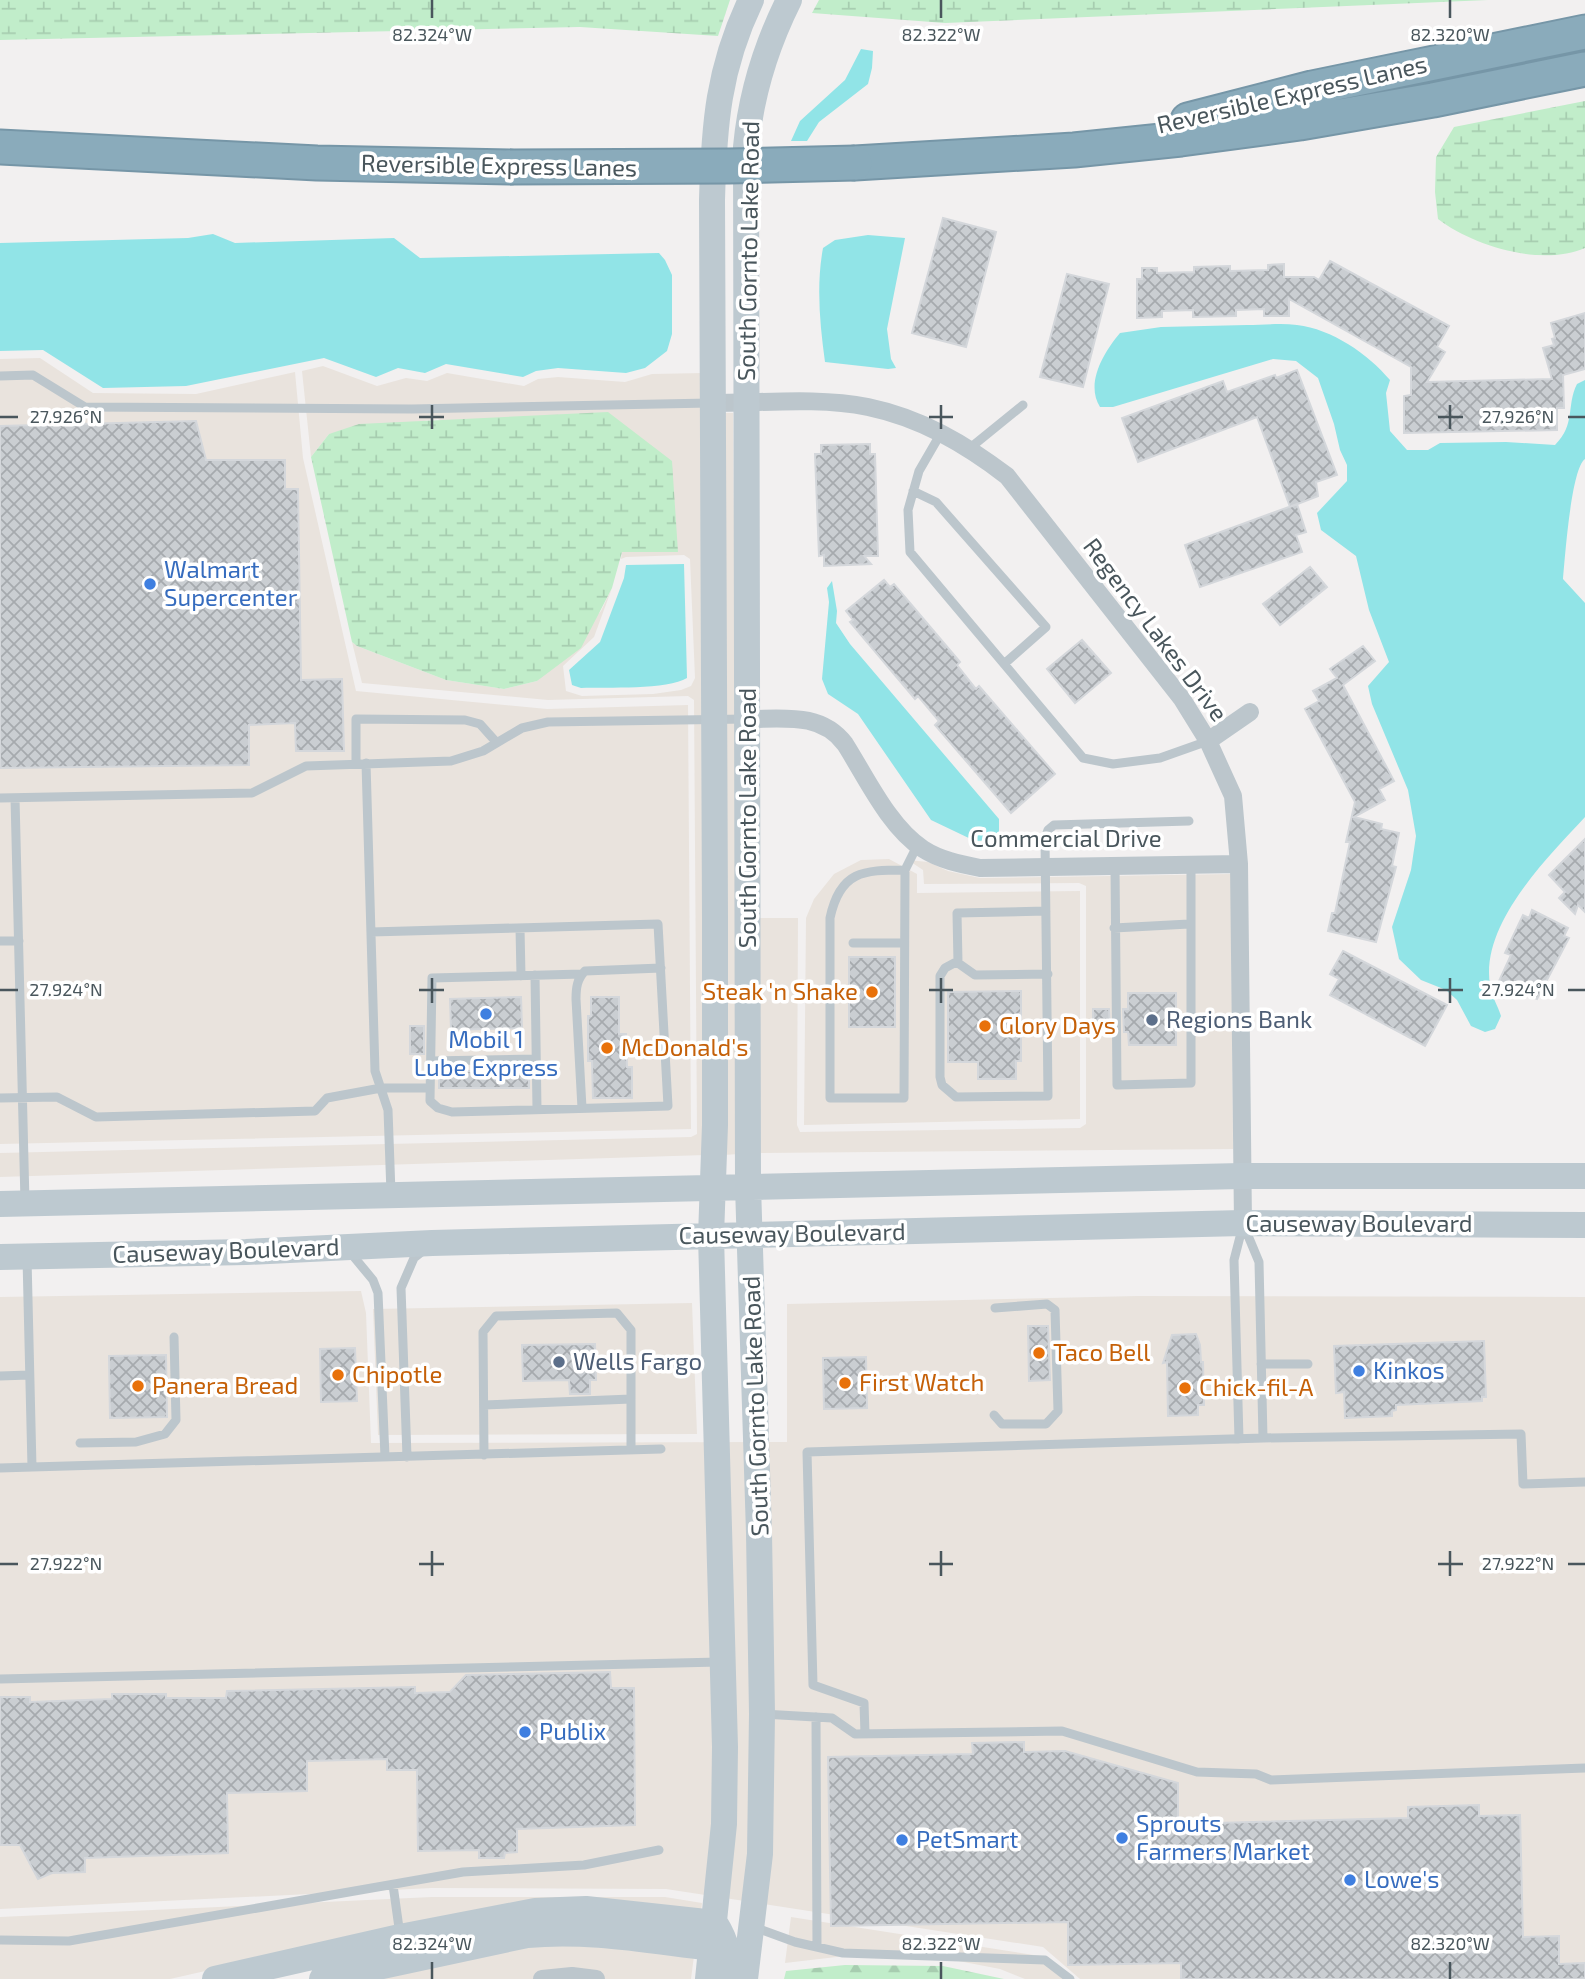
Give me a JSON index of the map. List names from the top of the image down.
{
  "streets": {
    "highway": ["Reversible Express Lanes"],
    "street": [
      "South Gornto Lake Road",
      "Regency Lakes Drive",
      "Commercial Drive",
      "Causeway Boulevard"
    ]
  },
  "crossings": [
    ["South Gornto Lake Road", "Regency Lakes Drive"],
    ["South Gornto Lake Road", "Commercial Drive"],
    ["South Gornto Lake Road", "Causeway Boulevard"],
    ["Regency Lakes Drive", "Commercial Drive"],
    ["Regency Lakes Drive", "Causeway Boulevard"]
  ],
  "places": [
    "Walmart Supercenter",
    "Steak 'n Shake",
    "Mobil 1 Lube Express",
    "Regions Bank",
    "Glory Days",
    "McDonald's",
    "Taco Bell",
    "Wells Fargo",
    "Kinkos",
    "Chipotle",
    "First Watch",
    "Panera Bread",
    "Chick-fil-A",
    "Publix",
    "Sprouts Farmers Market",
    "PetSmart",
    "Lowe's"
  ],
  "coordinates": [
    "82.324°W",
    "82.322°W",
    "82.320°W",
    "27.926°N",
    "27.924°N",
    "27.922°N"
  ]
}
